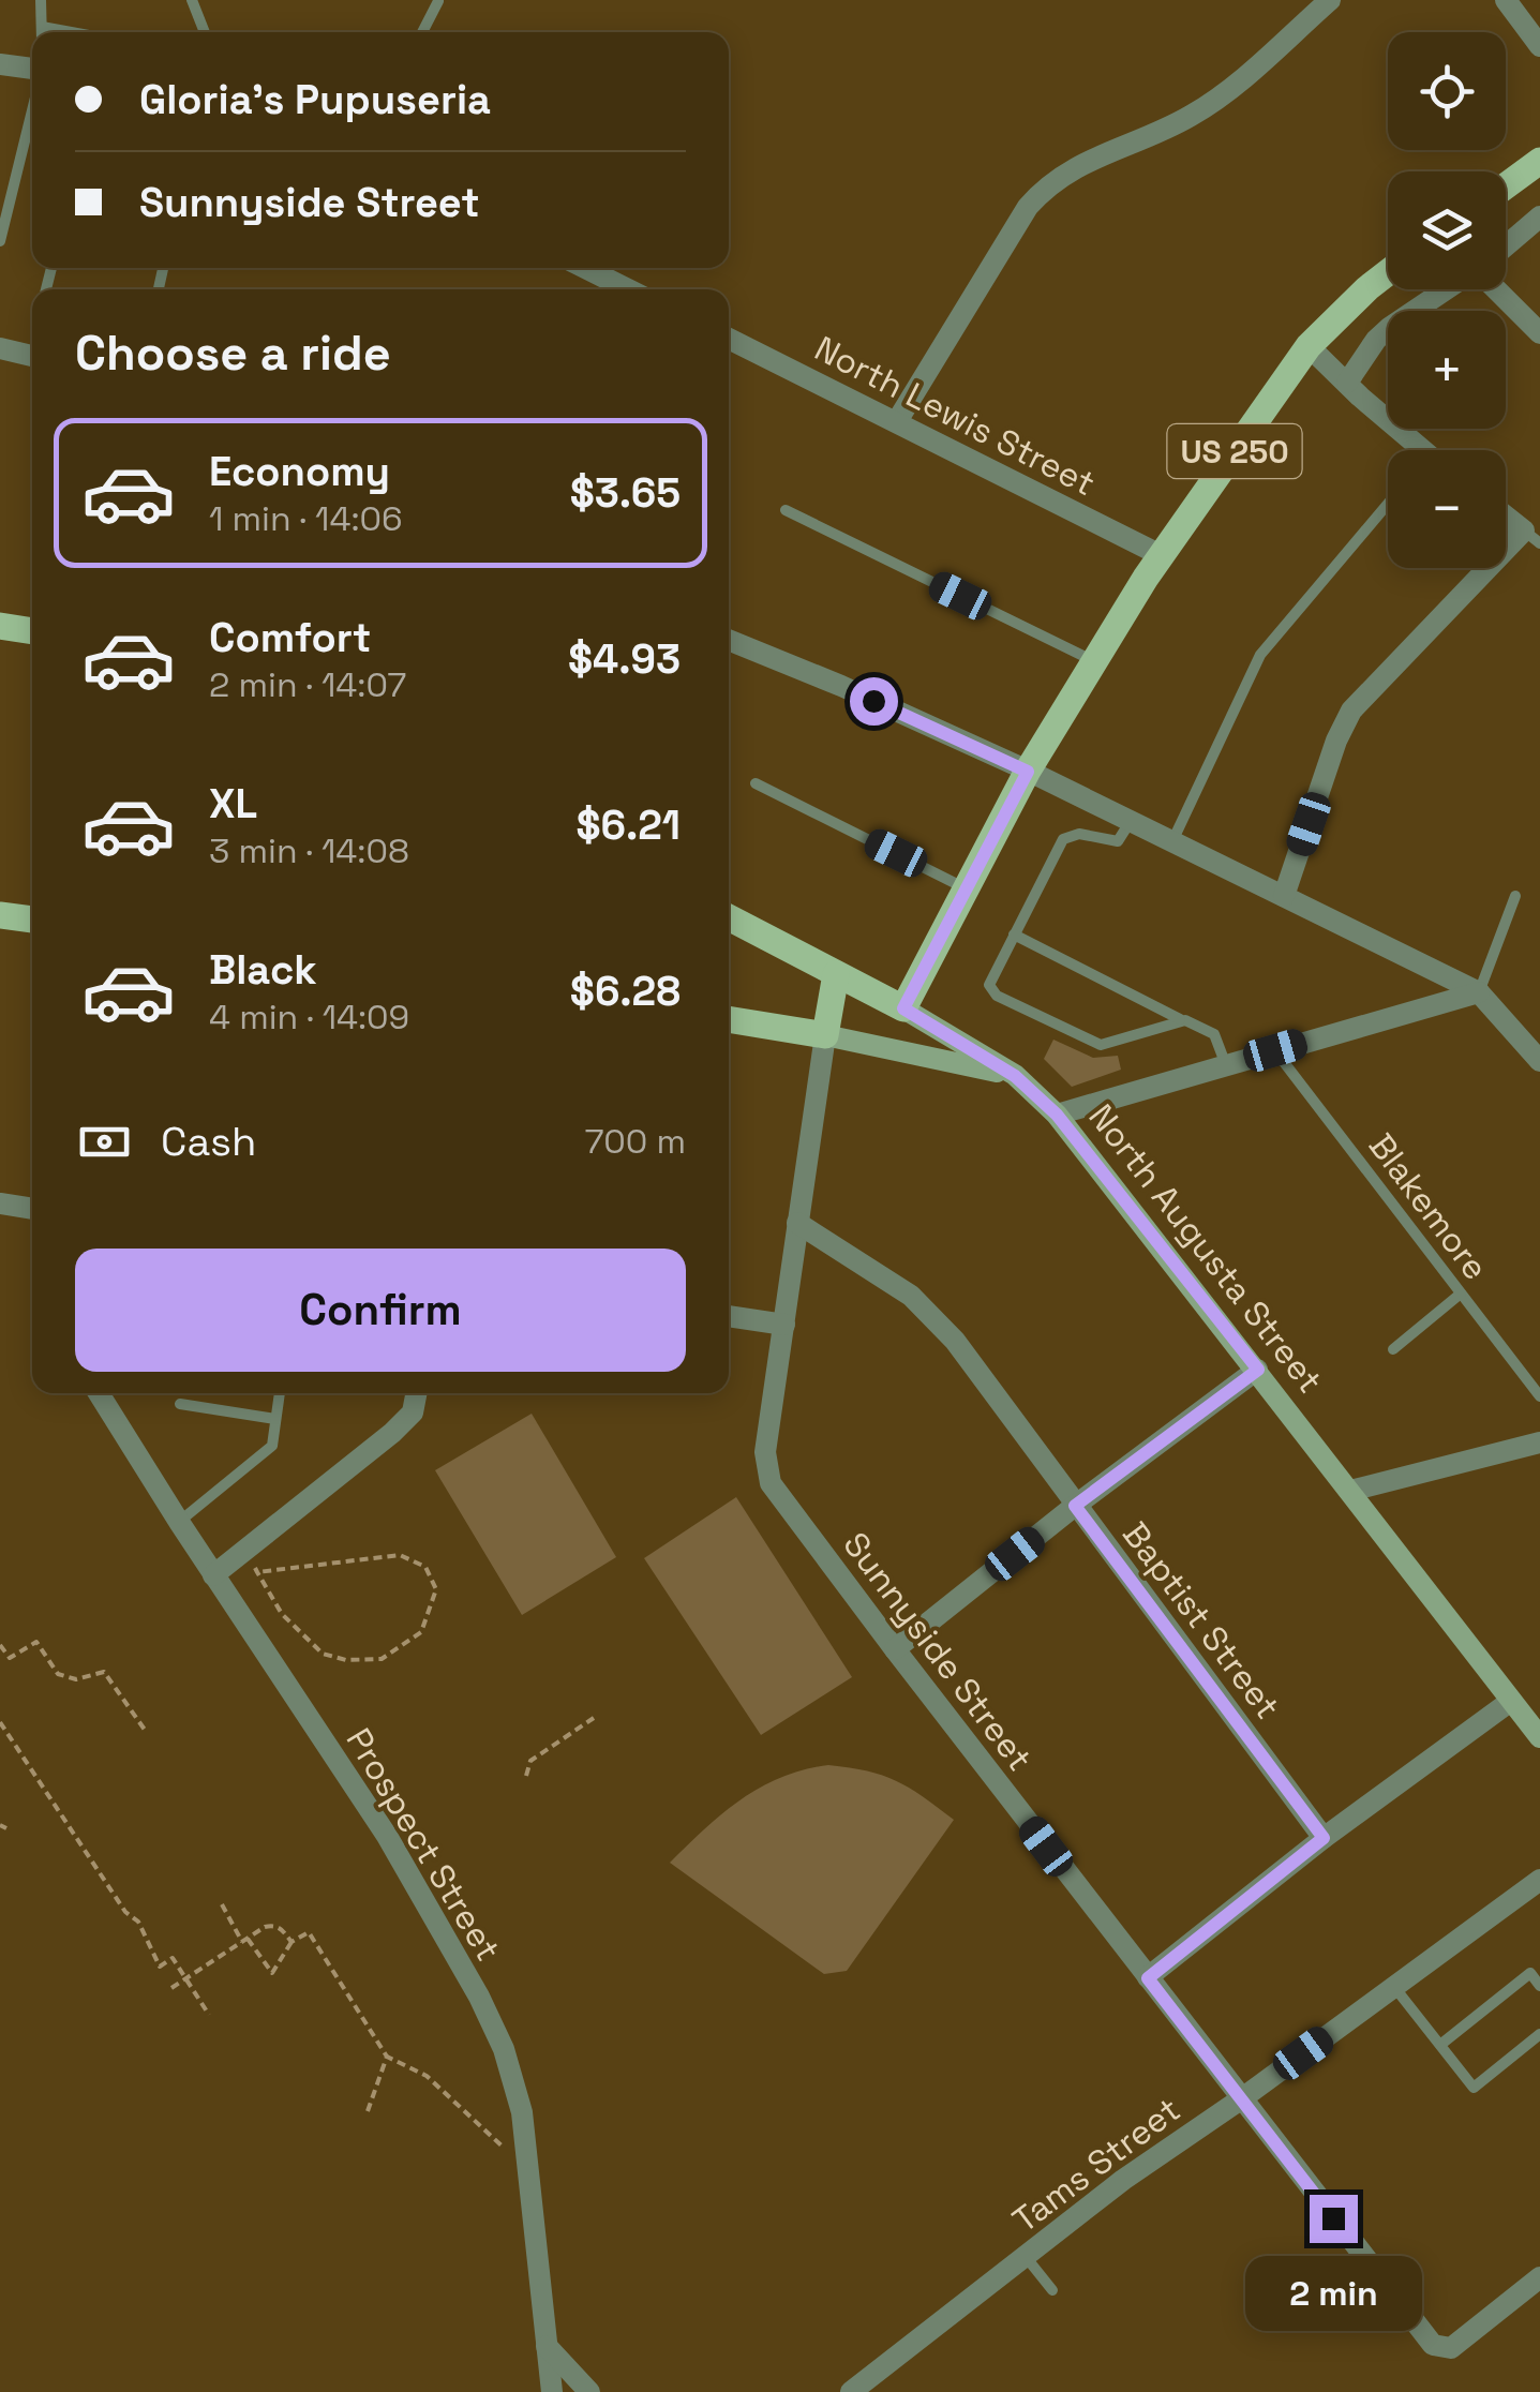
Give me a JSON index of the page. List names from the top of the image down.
{
  "streets": {
    "main road": ["US 250", "North Augusta Street"],
    "street": [
      "North Lewis Street",
      "Baptist Street",
      "Sunnyside Street",
      "Prospect Street",
      "Tams Street"
    ],
    "lane": ["Blakemore"]
  },
  "crossings": [
    ["North Lewis Street", "US 250"],
    ["US 250", "North Augusta Street"],
    ["Baptist Street", "Sunnyside Street"],
    ["Sunnyside Street", "Tams Street"]
  ],
  "page": {
    "map_buttons": ["+", "−"],
    "banner": ["Gloria's Pupuseria", "Sunnyside Street"],
    "heading": "Choose a ride",
    "list": [
      {
        "name": "Economy",
        "note": "1 min · 14:06",
        "value": "$3.65"
      },
      {
        "name": "Comfort",
        "note": "2 min · 14:07",
        "value": "$4.93"
      },
      {
        "name": "XL",
        "note": "3 min · 14:08",
        "value": "$6.21"
      },
      {
        "name": "Black",
        "note": "4 min · 14:09",
        "value": "$6.28"
      }
    ],
    "pay": ["Cash", "700 m"],
    "buttons": "Confirm",
    "bubble": "2 min"
  }
}
